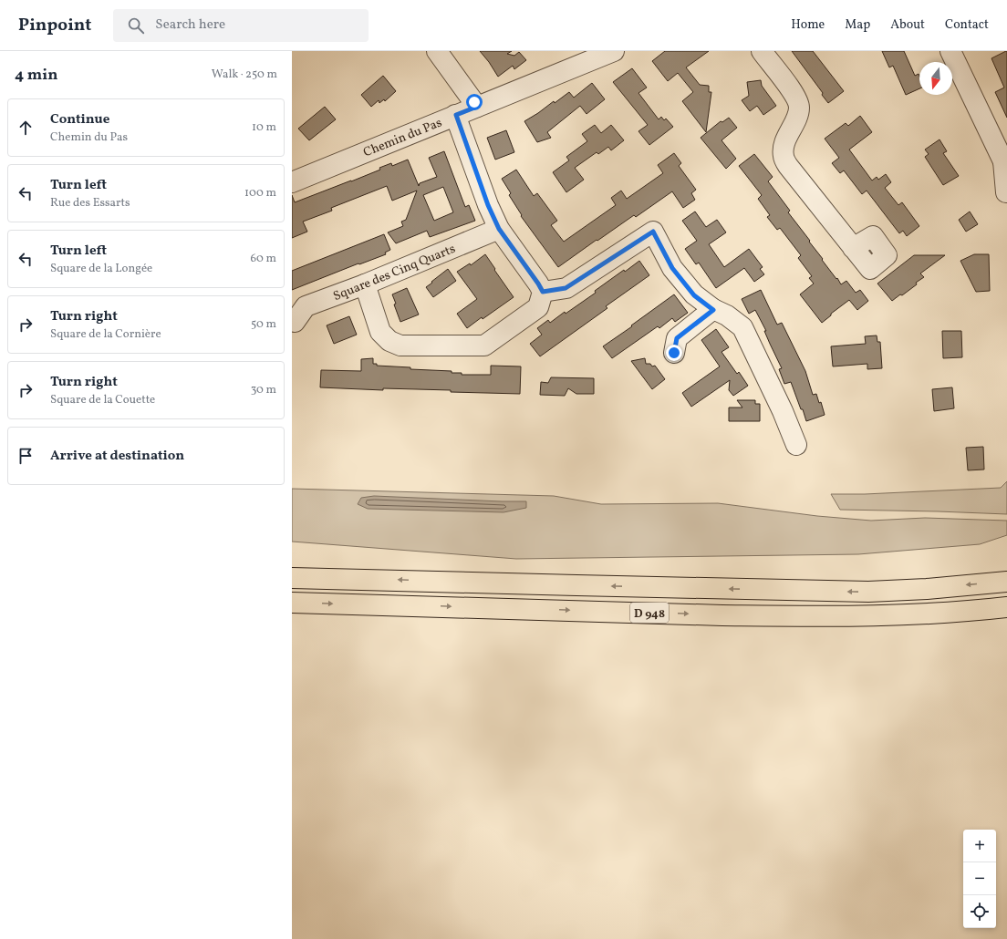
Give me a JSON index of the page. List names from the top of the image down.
{
  "streets": {
    "highway": ["D 948"],
    "street": ["Chemin du Pas", "Square des Cinq Quarts"]
  },
  "north": "bottom",
  "page": {
    "header": "Pinpoint",
    "search": "Search here",
    "nav": [
      "Home",
      "Map",
      "About",
      "Contact"
    ],
    "heading": ["4 min", "Walk · 250 m"],
    "list": [
      ["Continue", "Chemin du Pas", "10 m"],
      ["Turn left", "Rue des Essarts", "100 m"],
      ["Turn left", "Square de la Longée", "60 m"],
      ["Turn right", "Square de la Cornière", "50 m"],
      ["Turn right", "Square de la Couette", "30 m"],
      "Arrive at destination"
    ],
    "map_buttons": ["+", "−"]
  }
}
